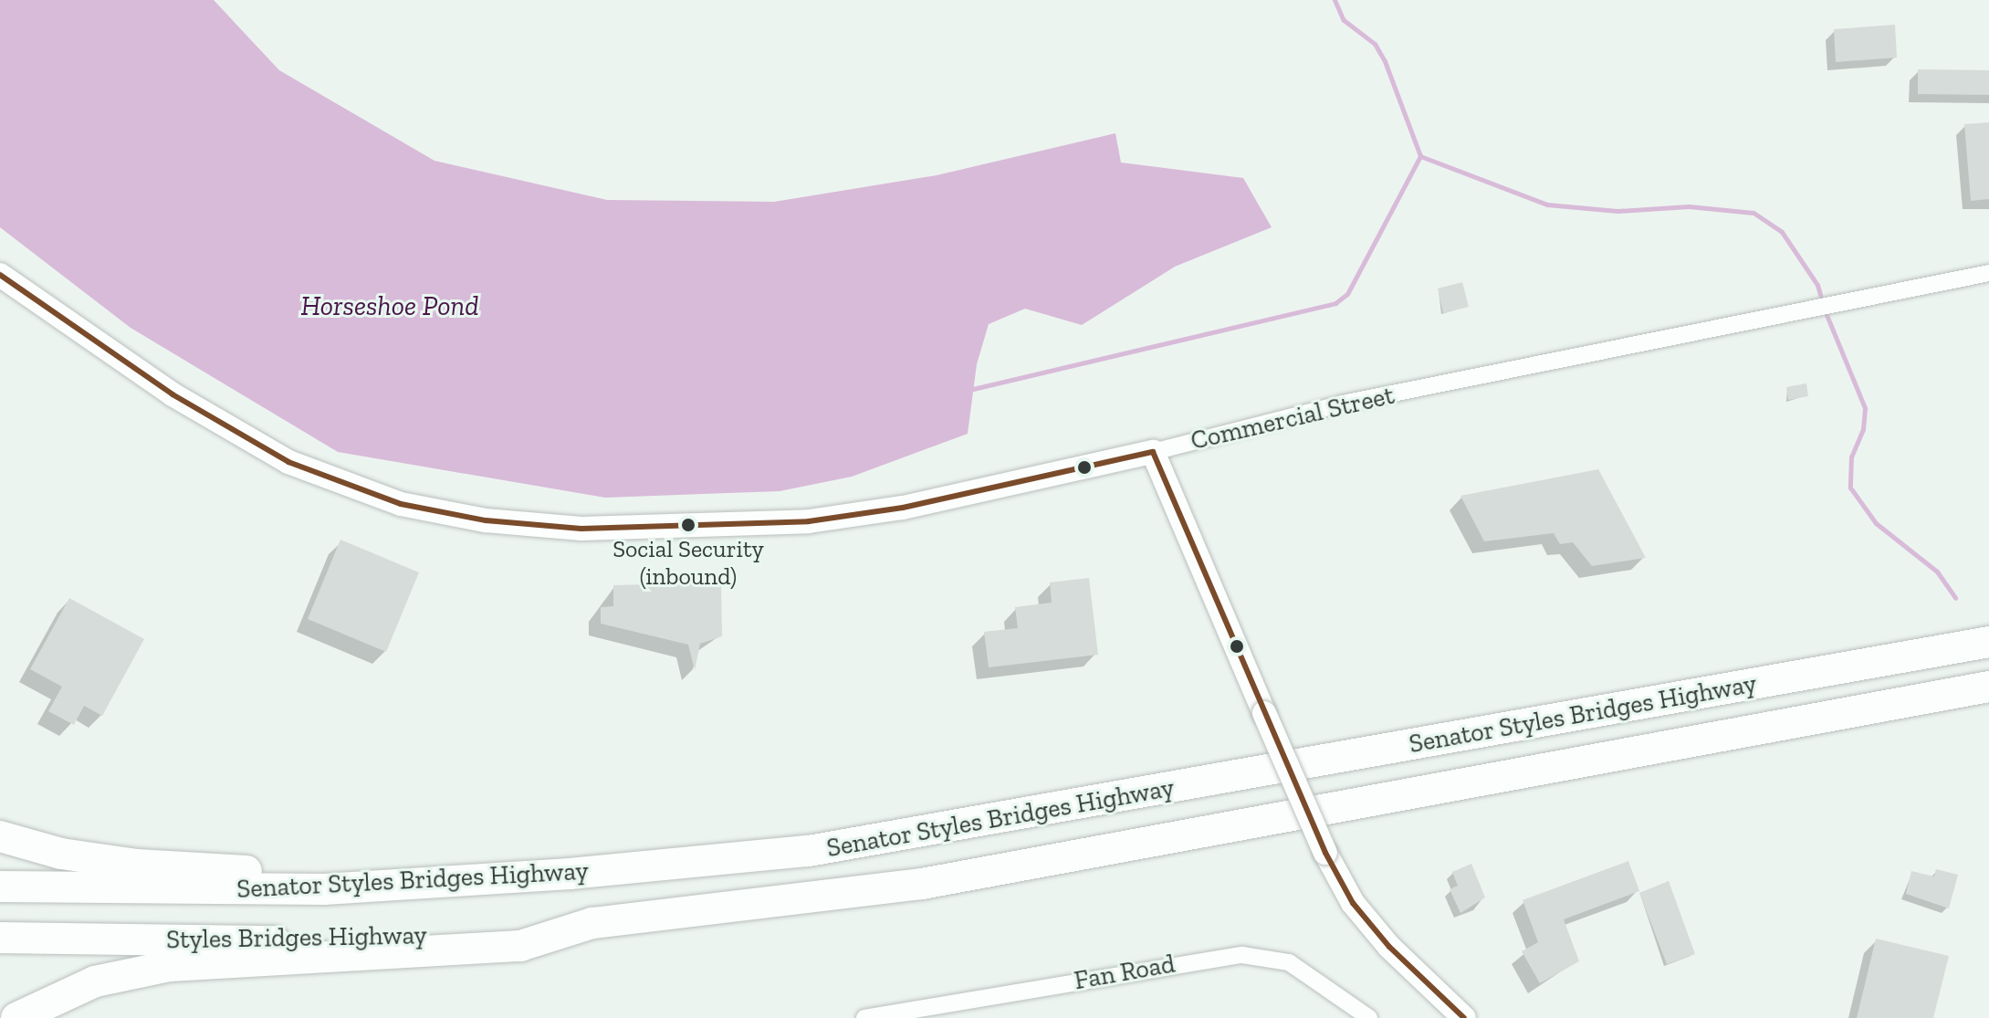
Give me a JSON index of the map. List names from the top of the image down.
{
  "streets": {
    "highway": ["Senator Styles Bridges Highway", "Styles Bridges Highway"],
    "street": ["Commercial Street", "Fan Road"]
  },
  "water": ["Horseshoe Pond"],
  "places": ["Social Security (inbound)"]
}
